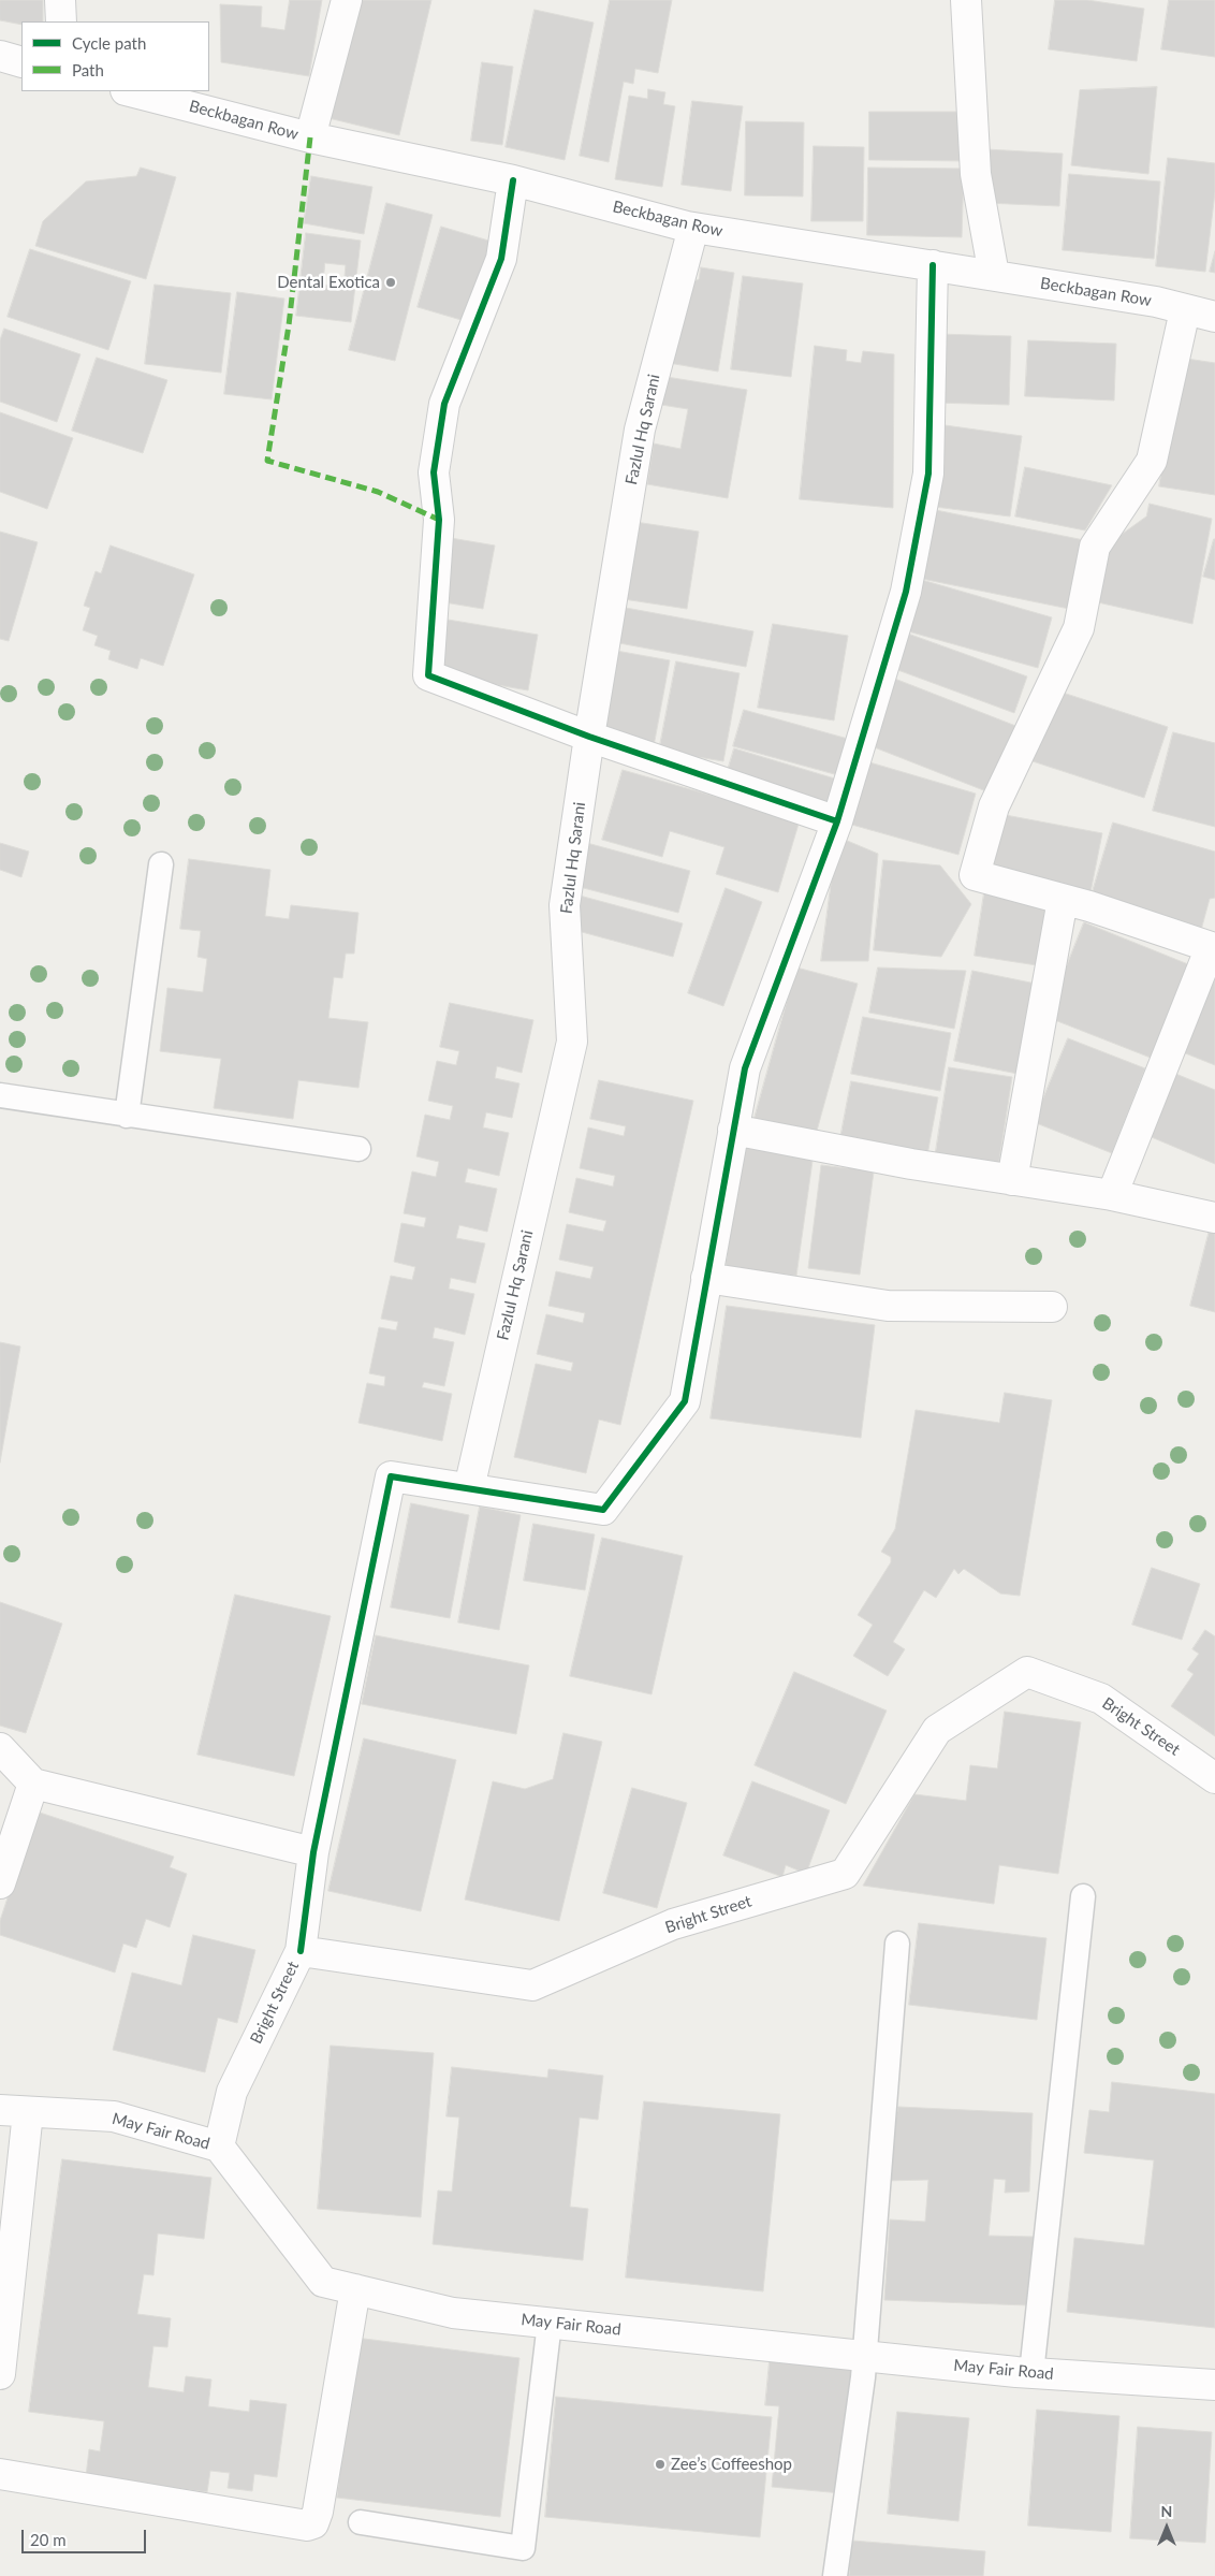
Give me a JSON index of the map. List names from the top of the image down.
{
  "streets": {
    "street": [
      "Beckbagan Row",
      "Fazlul Hq Sarani",
      "Bright Street",
      "May Fair Road"
    ]
  },
  "crossings": [
    ["Beckbagan Row", "Fazlul Hq Sarani"],
    ["Bright Street", "May Fair Road"]
  ],
  "places": ["Dental Exotica", "Zee’s Coffeeshop"],
  "legend": ["Cycle path", "Path"],
  "scale_bar": "20 m",
  "north": "top"
}
